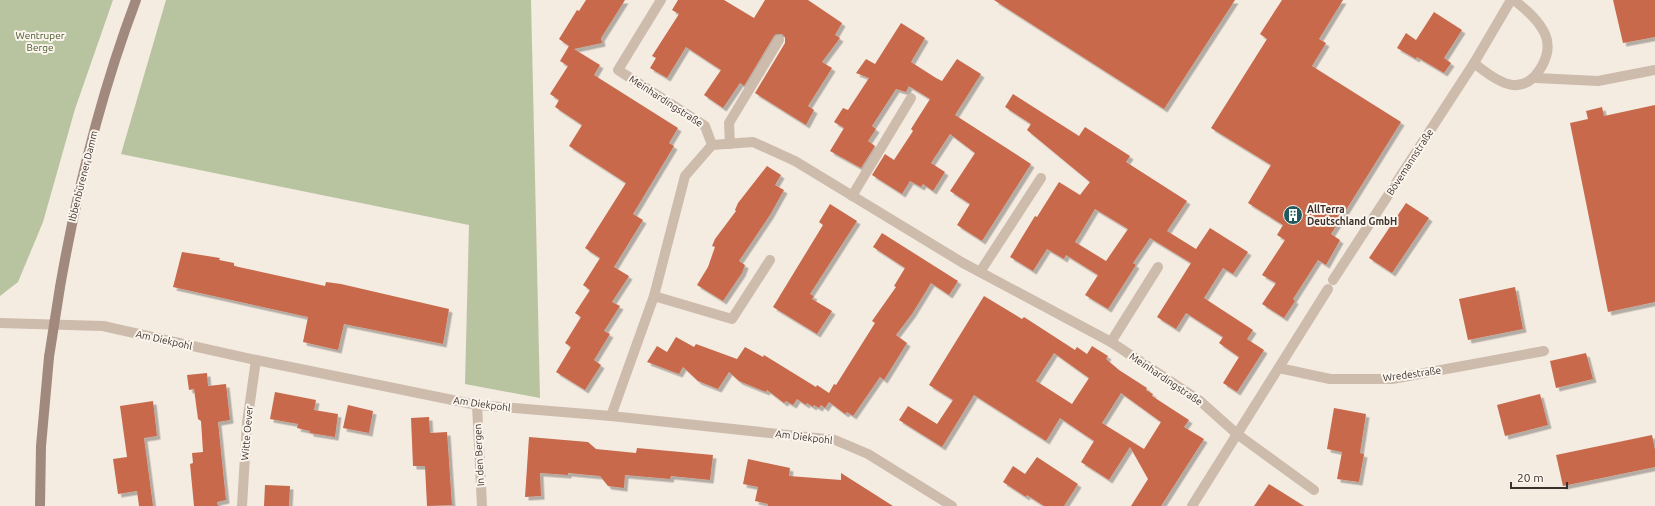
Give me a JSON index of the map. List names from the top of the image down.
{
  "streets": {
    "main road": ["Ibbenbürener Damm"],
    "street": [
      "Meinhardingstraße",
      "Bövemannstraße",
      "Am Diekpohl",
      "Wredestraße",
      "Witte Oever",
      "In den Bergen"
    ]
  },
  "crossings": [
    ["Bövemannstraße", "Wredestraße"],
    ["Am Diekpohl", "Witte Oever"],
    ["Am Diekpohl", "In den Bergen"]
  ],
  "parks": ["Wentruper Berge"],
  "places": {
    "building": ["AllTerra Deutschland GmbH"]
  },
  "scale_bar": "20 m"
}
